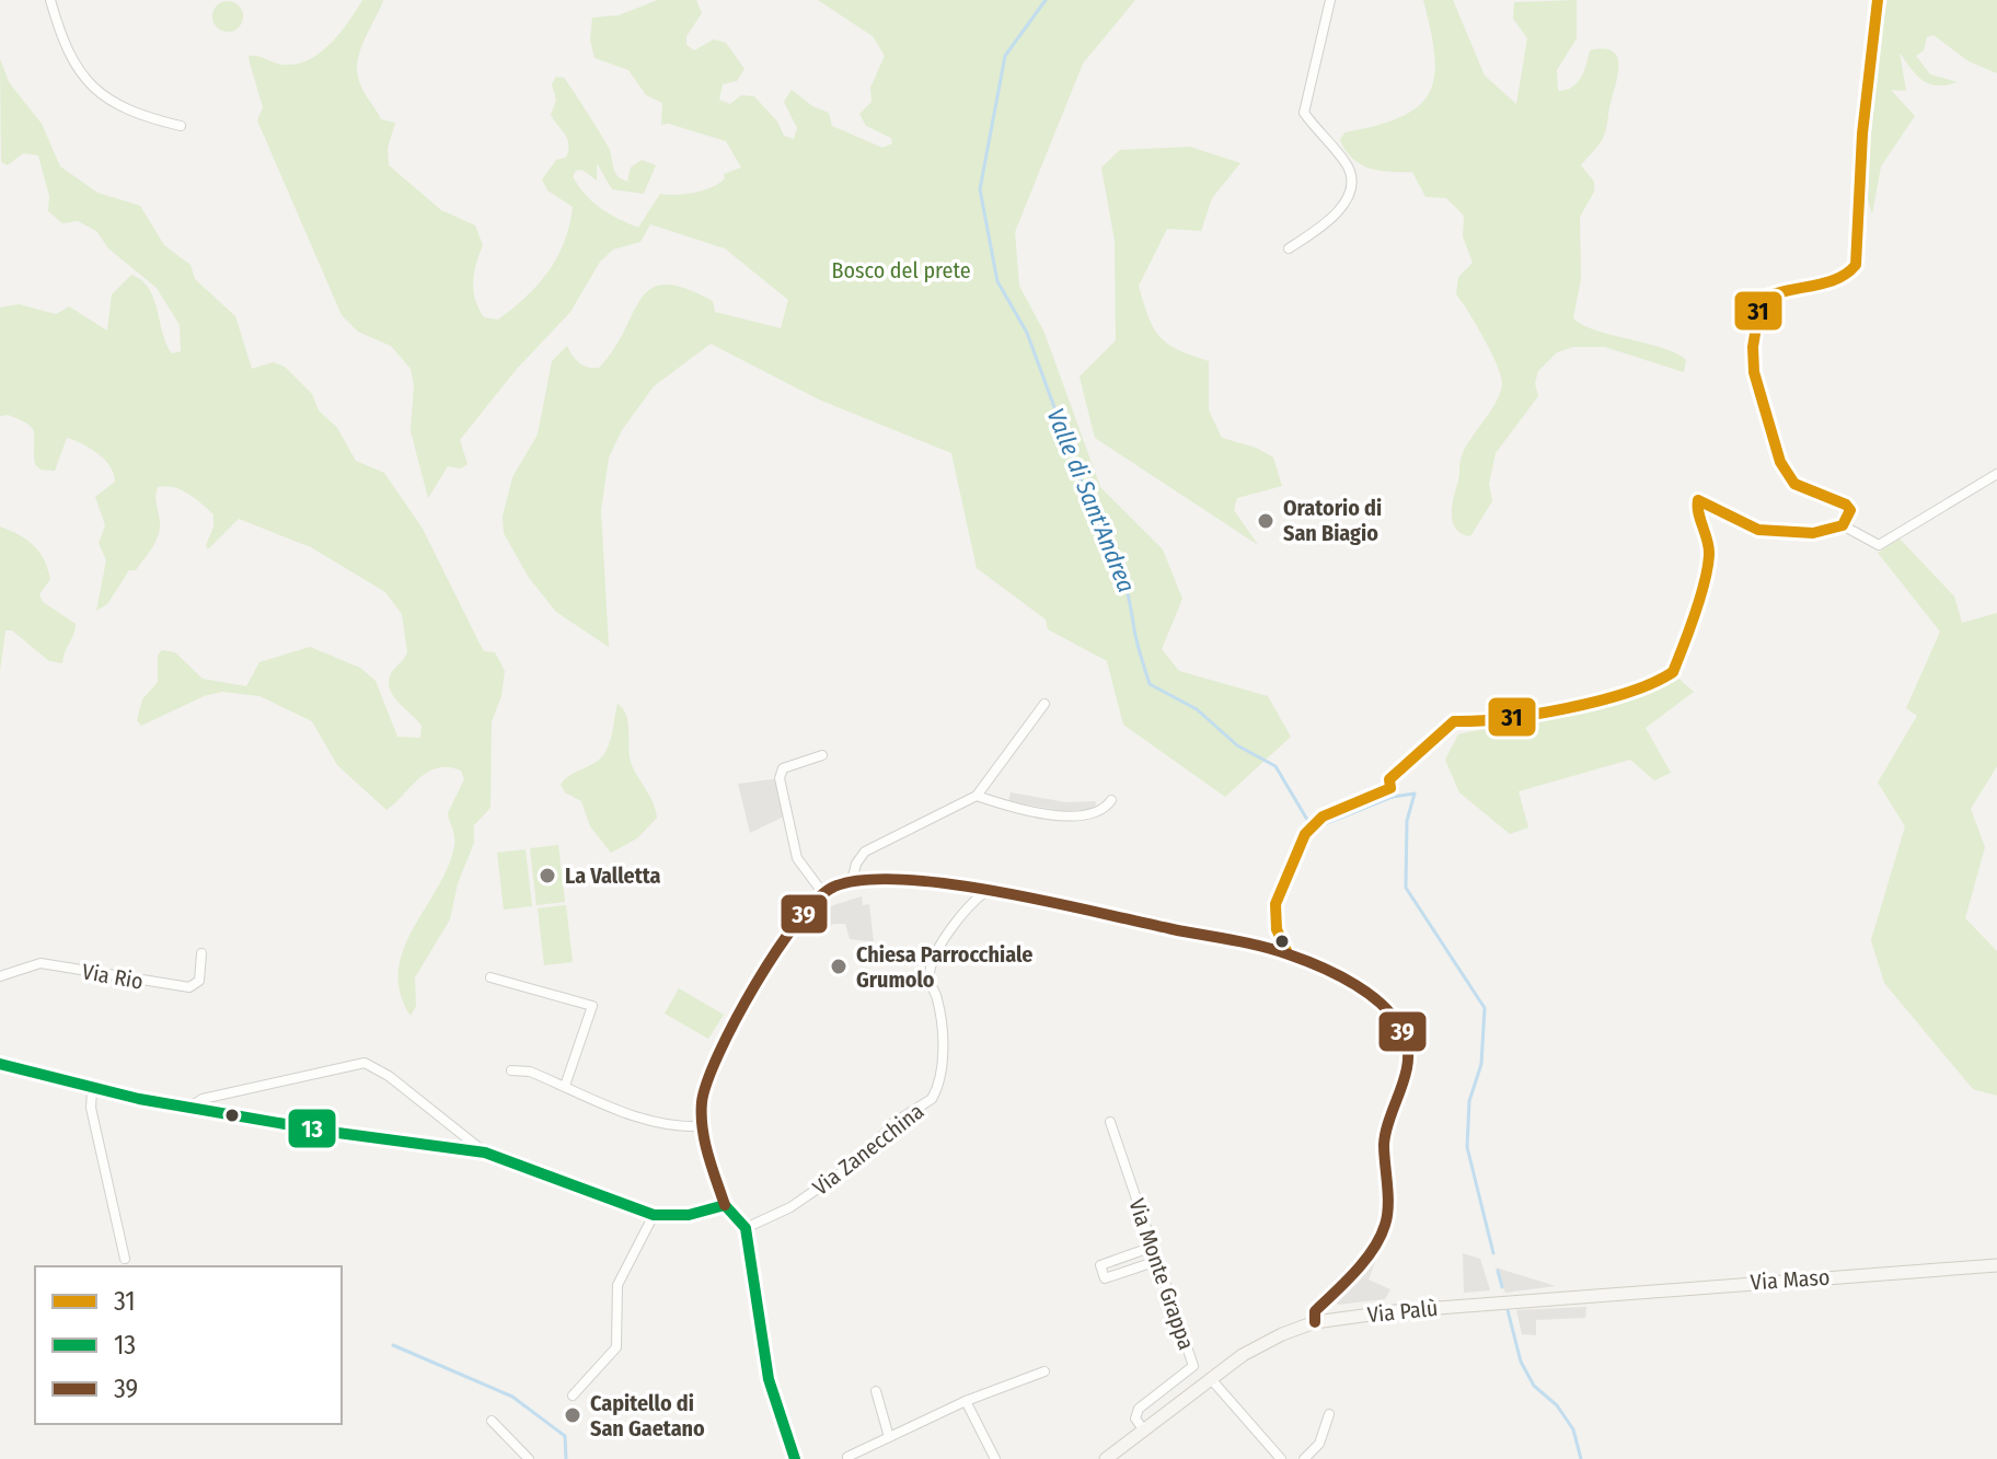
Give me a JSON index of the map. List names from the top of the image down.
{
  "streets": {
    "main road": ["Via Maso", "Via Palù"],
    "street": ["Via Rio", "Via Zanecchina", "Via Monte Grappa"]
  },
  "crossings": [
    ["Via Monte Grappa", "Via Palù"],
    ["Via Maso", "Via Palù"]
  ],
  "water": ["Valle di Sant'Andrea"],
  "parks": ["Bosco del prete"],
  "places": [
    "Oratorio di San Biagio",
    "La Valletta",
    "Chiesa Parrocchiale Grumolo",
    "Capitello di San Gaetano"
  ],
  "lines": ["transit line 31", "transit line 39", "transit line 13"],
  "legend": ["31", "13", "39"]
}
